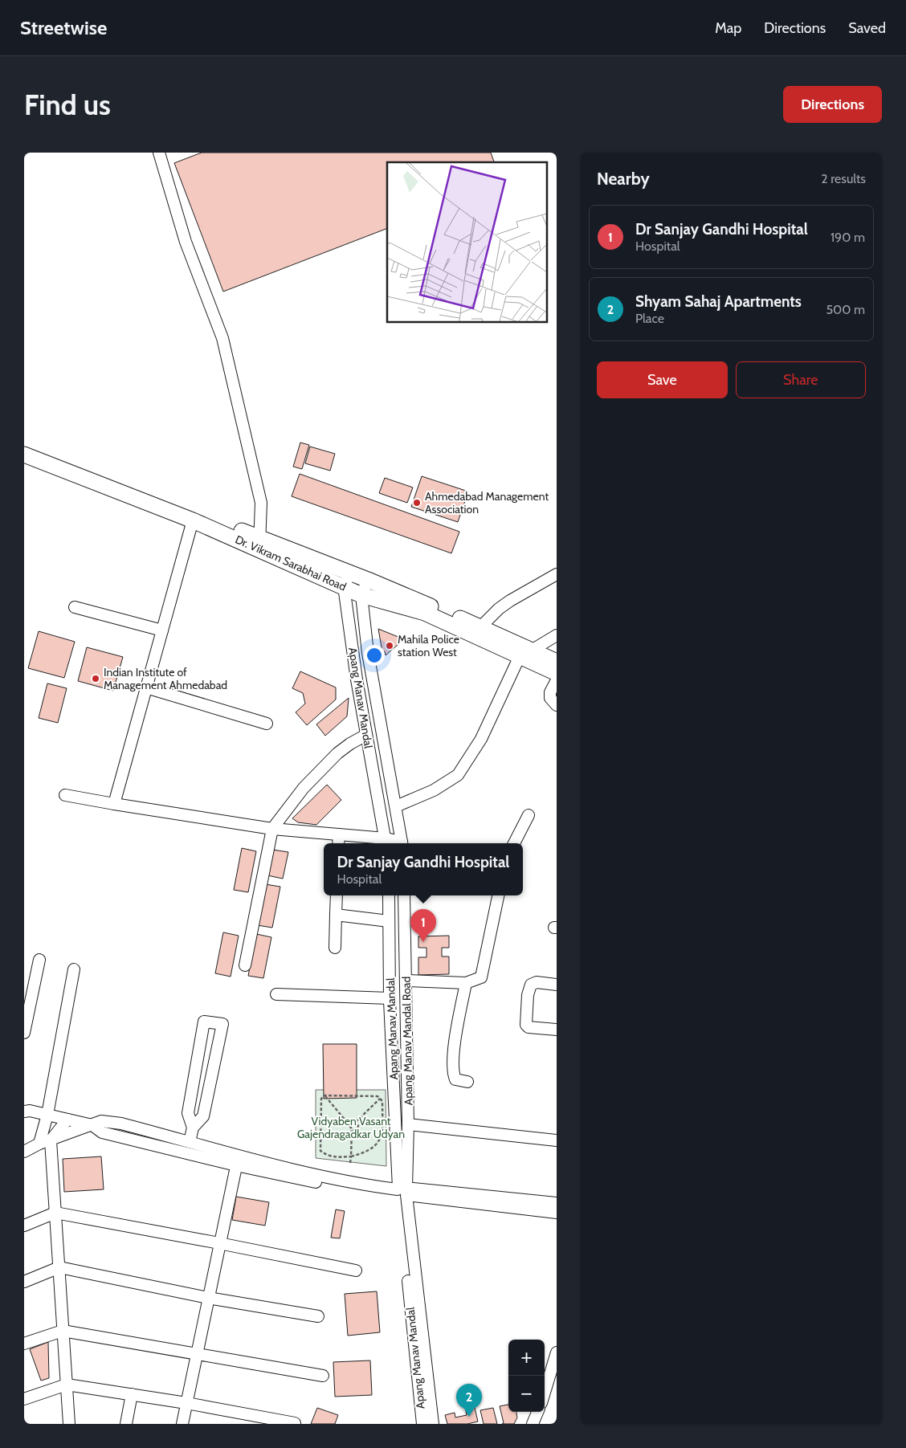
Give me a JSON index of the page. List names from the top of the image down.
{
  "streets": {
    "main road": ["Dr. Vikram Sarabhai Road"],
    "street": ["Apang Manav Mandal", "Apang Manav Mandal Road"]
  },
  "crossings": [
    ["Dr. Vikram Sarabhai Road", "Apang Manav Mandal"],
    ["Apang Manav Mandal", "Apang Manav Mandal Road"]
  ],
  "parks": ["Vidyaben Vasant Gajendragadkar Udyan"],
  "places": ["Ahmedabad Management Association", "Mahila Police station West", "Indian Institute of Management Ahmedabad"],
  "page": {
    "header": "Streetwise",
    "nav": ["Map", "Directions", "Saved"],
    "buttons": [
      "Directions",
      ["Save", "Share"]
    ],
    "title": "Find us",
    "heading": ["Nearby", "2 results"],
    "list": [
      {
        "mark": "1",
        "name": "Dr Sanjay Gandhi Hospital",
        "note": "Hospital",
        "value": "190 m"
      },
      {
        "mark": "2",
        "name": "Shyam Sahaj Apartments",
        "note": "Place",
        "value": "500 m"
      }
    ],
    "popup": ["Dr Sanjay Gandhi Hospital", "Hospital"],
    "pins": ["1", "2"],
    "map_buttons": ["+", "−"]
  }
}
